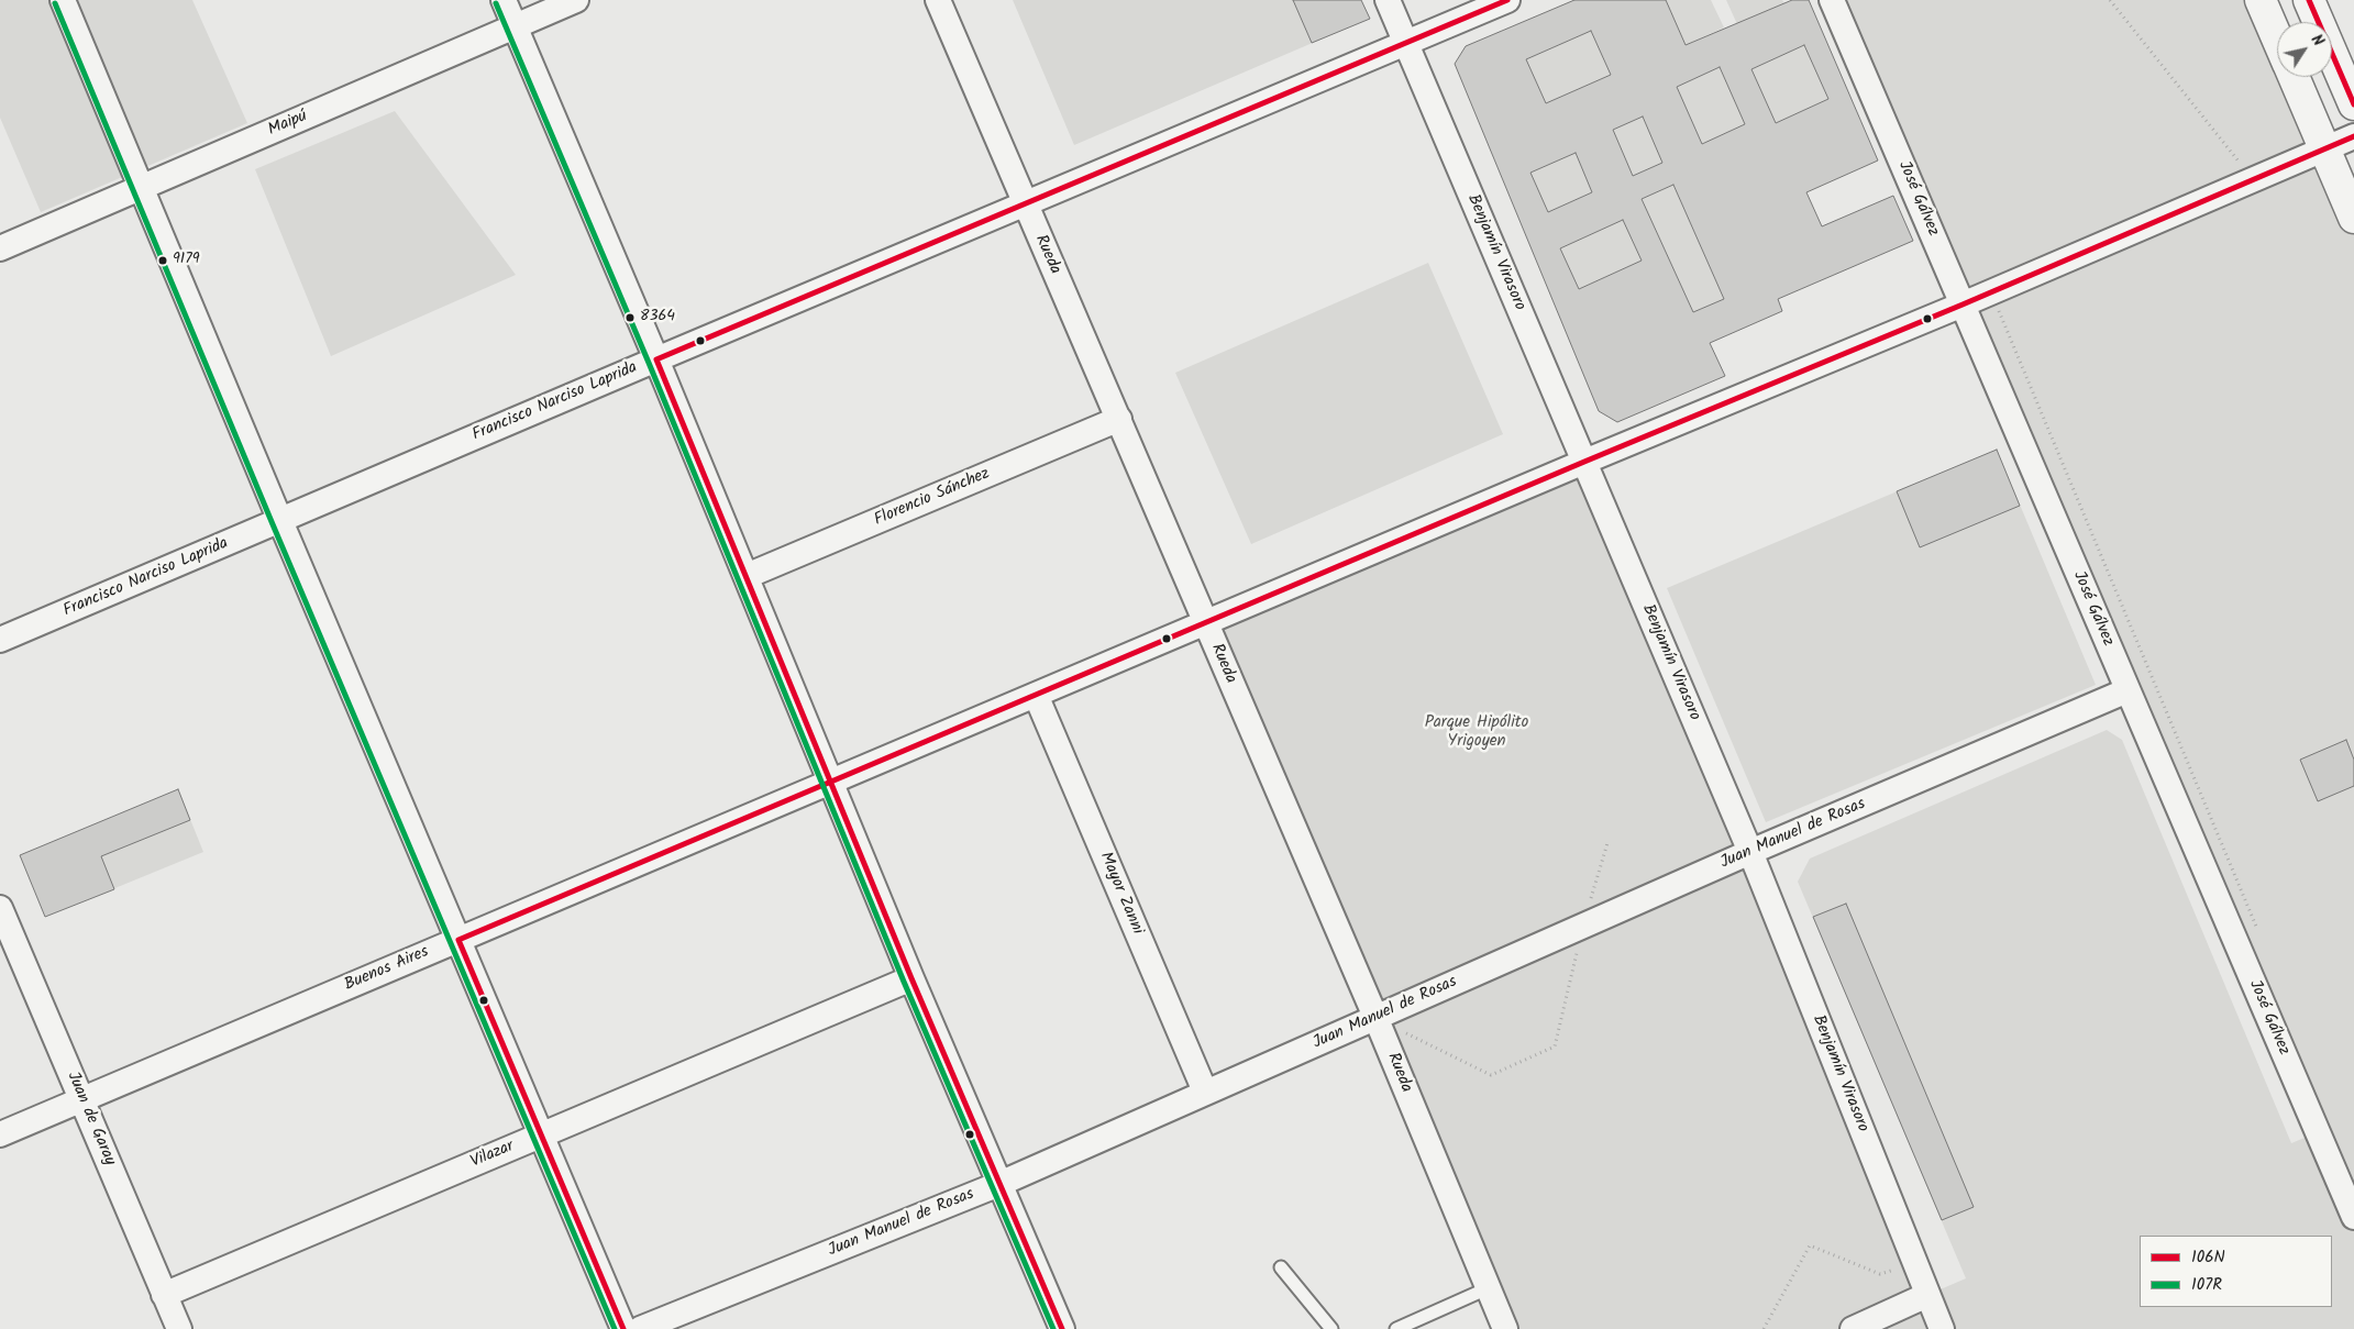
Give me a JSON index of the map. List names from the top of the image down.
{
  "streets": {
    "street": [
      "Maipú",
      "José Gálvez",
      "Benjamín Virasoro",
      "Rueda",
      "Francisco Narciso Laprida",
      "Florencio Sánchez",
      "Juan Manuel de Rosas",
      "Mayor Zanni",
      "Buenos Aires",
      "Juan de Garay",
      "Vilazar"
    ]
  },
  "crossings": [
    ["José Gálvez", "Juan Manuel de Rosas"],
    ["José Gálvez", "Buenos Aires"],
    ["Benjamín Virasoro", "Francisco Narciso Laprida"],
    ["Benjamín Virasoro", "Juan Manuel de Rosas"],
    ["Benjamín Virasoro", "Buenos Aires"],
    ["Rueda", "Francisco Narciso Laprida"],
    ["Rueda", "Florencio Sánchez"],
    ["Rueda", "Juan Manuel de Rosas"],
    ["Rueda", "Buenos Aires"],
    ["Juan Manuel de Rosas", "Mayor Zanni"],
    ["Mayor Zanni", "Buenos Aires"],
    ["Buenos Aires", "Juan de Garay"],
    ["Juan de Garay", "Vilazar"]
  ],
  "parks": ["Parque Hipólito Yrigoyen"],
  "places": ["9179", "8364"],
  "lines": ["transit line 106N", "transit line 107R"],
  "legend": ["106N", "107R"],
  "north": "top right"
}
